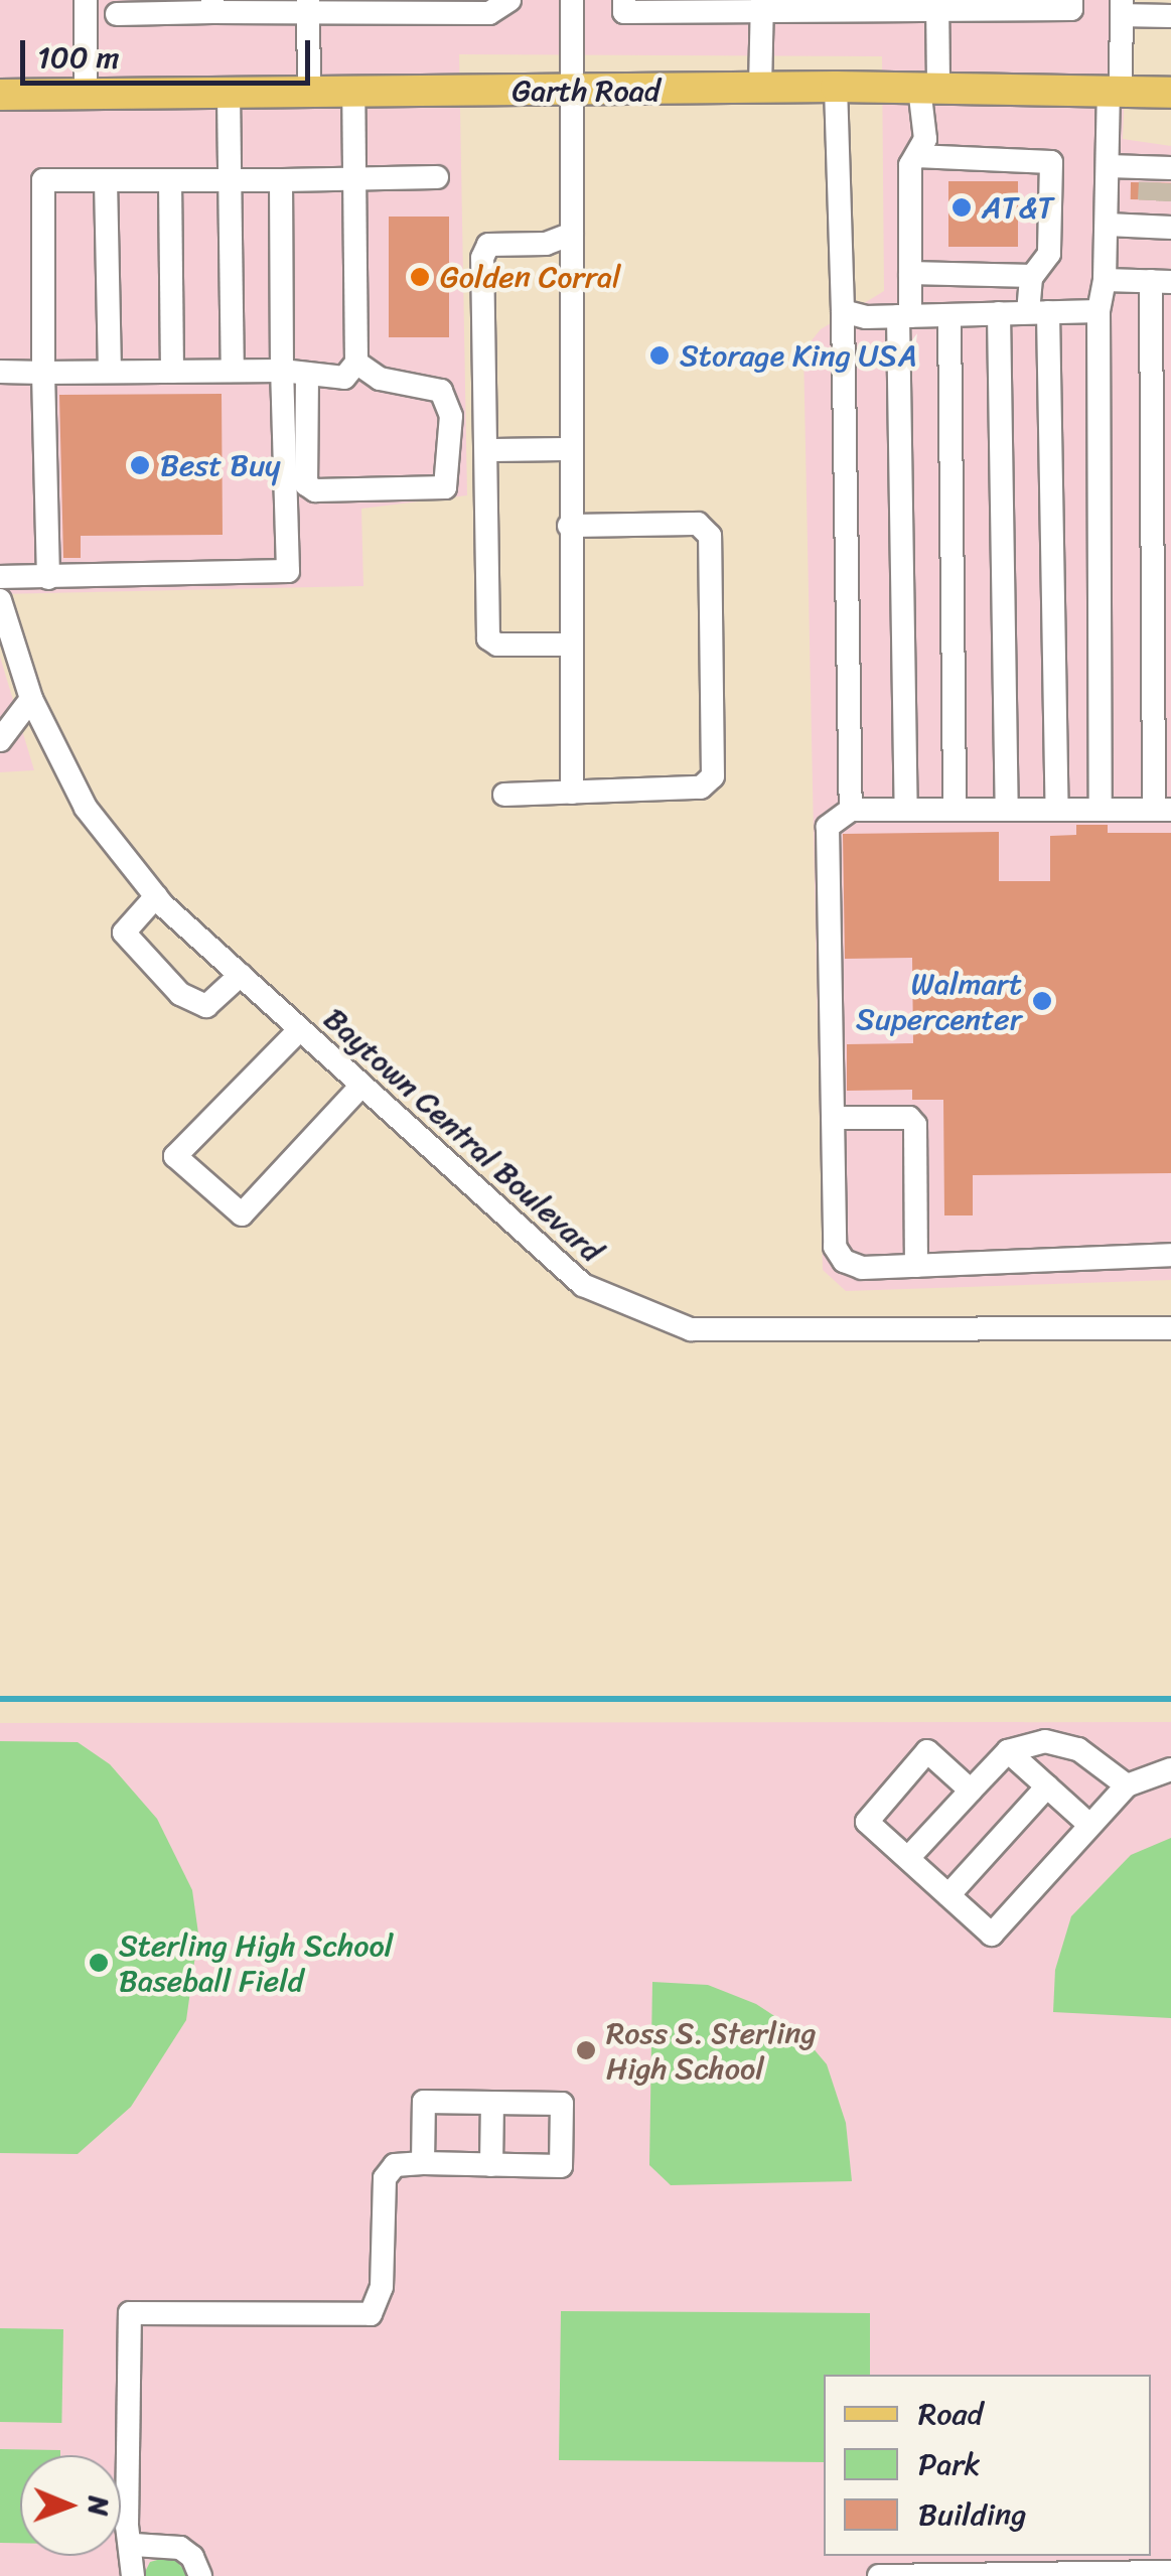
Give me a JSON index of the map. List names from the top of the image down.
{
  "streets": {
    "main road": ["Garth Road"],
    "street": ["Baytown Central Boulevard"]
  },
  "places": [
    "AT&T",
    "Golden Corral",
    "Storage King USA",
    "Best Buy",
    "Walmart Supercenter",
    "Sterling High School Baseball Field",
    "Ross S. Sterling High School"
  ],
  "legend": ["Road", "Park", "Building"],
  "scale_bar": "100 m",
  "north": "right"
}
